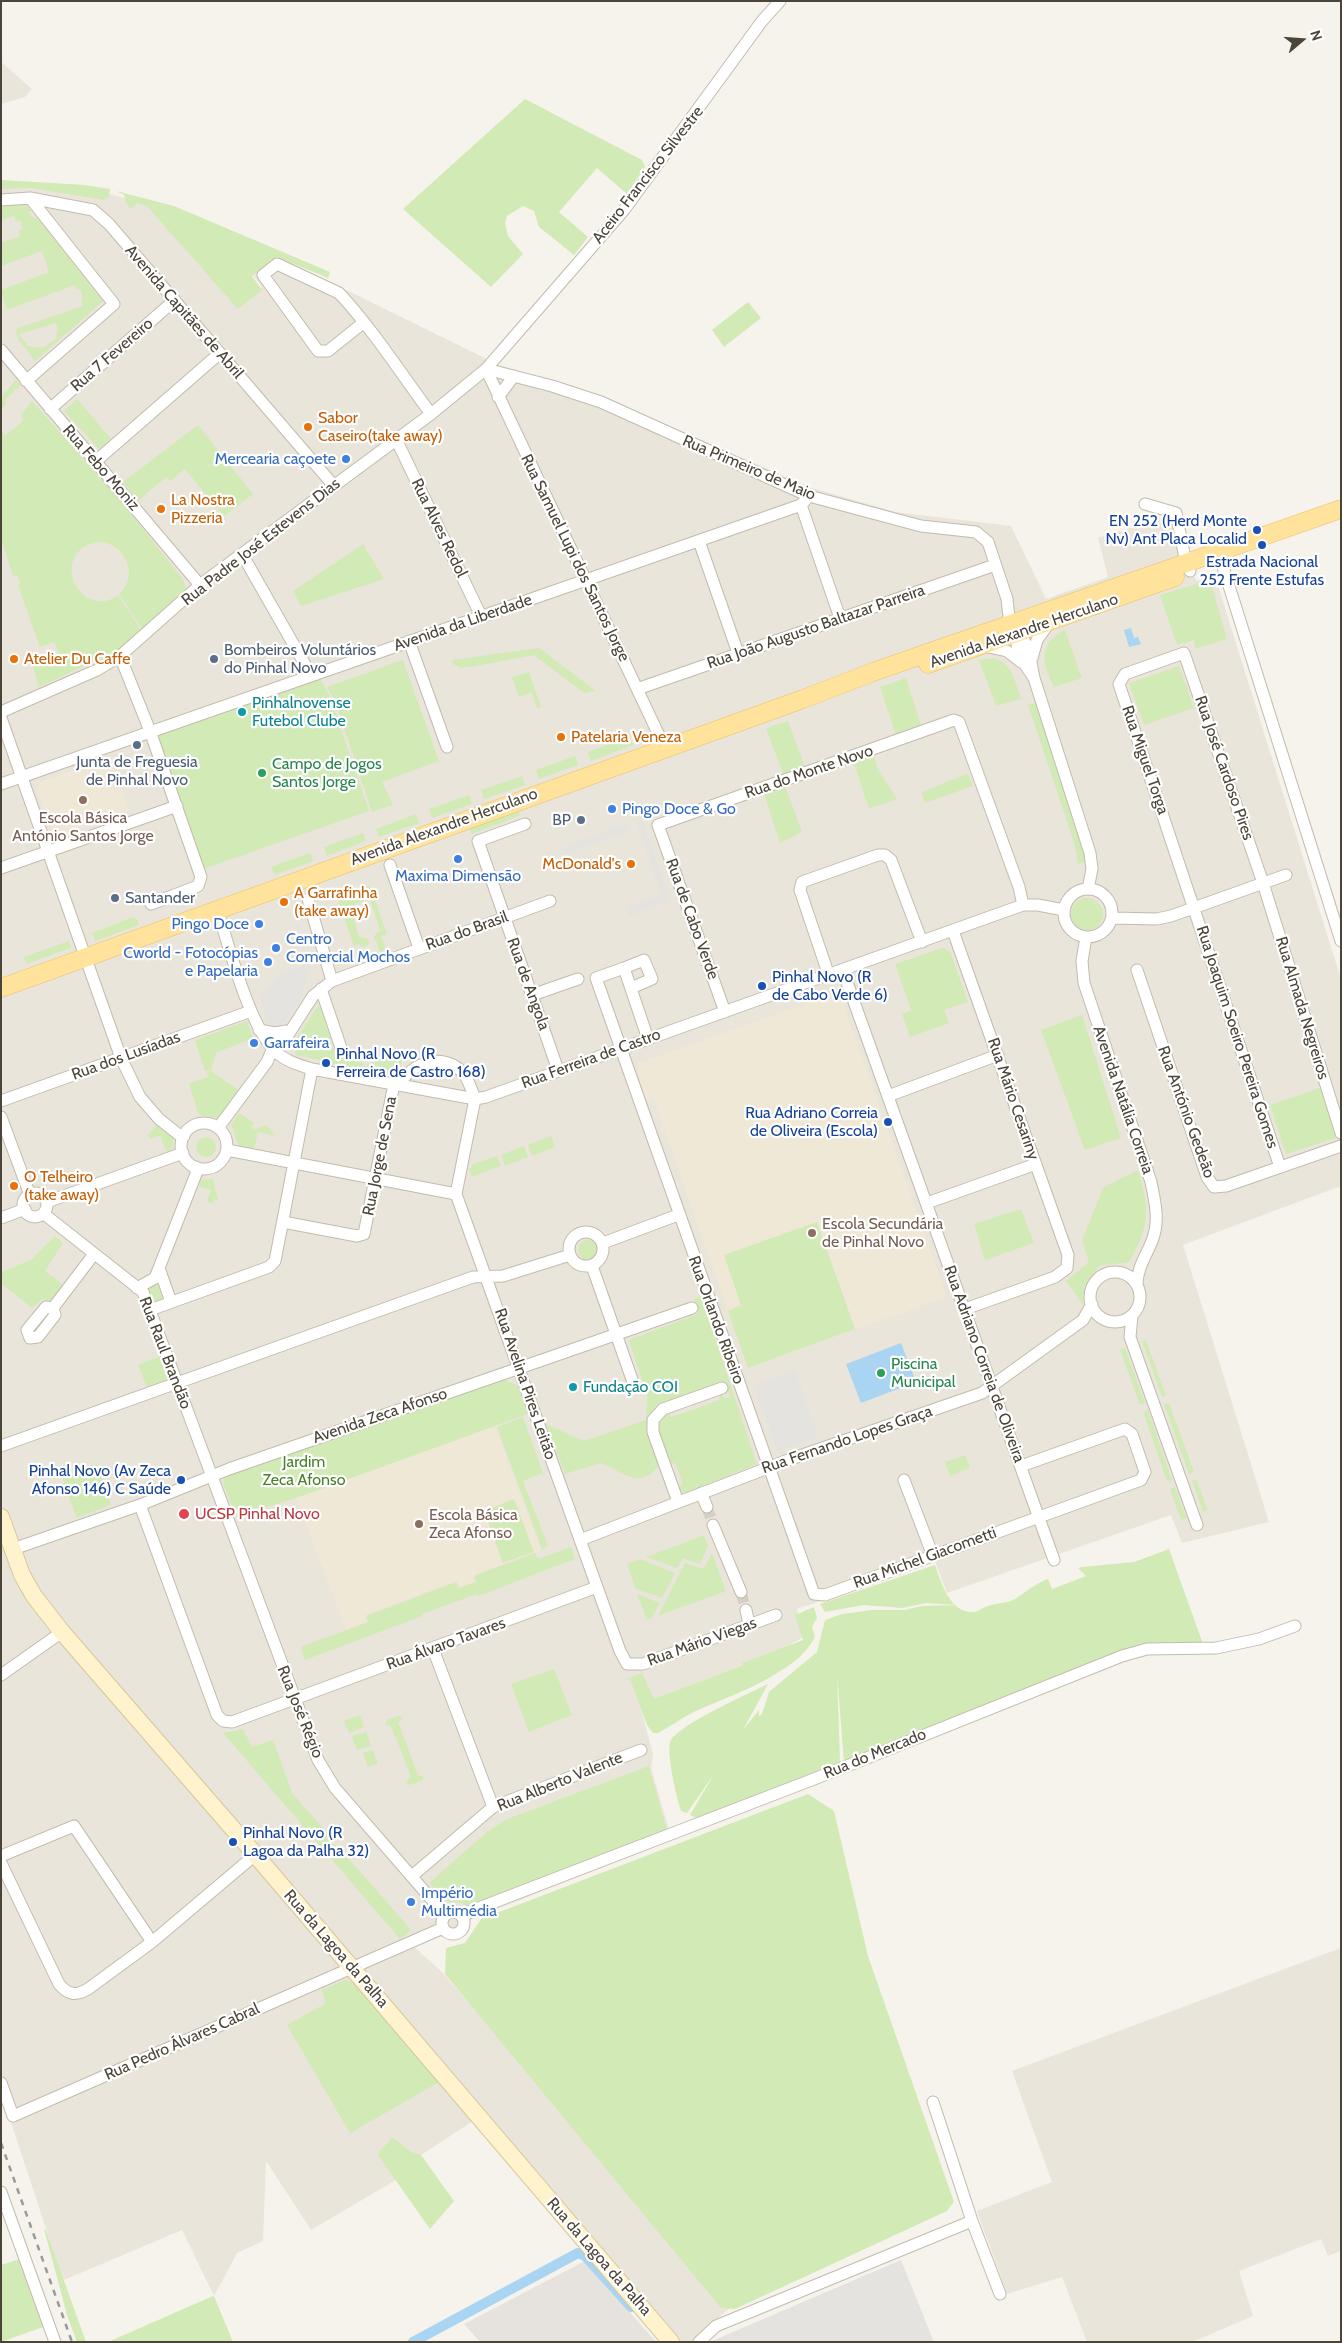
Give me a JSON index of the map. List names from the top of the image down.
{
  "streets": {
    "main road": ["Avenida Alexandre Herculano"],
    "street": [
      "Aceiro Francisco Silvestre",
      "Avenida Capitães de Abril",
      "Rua 7 Fevereiro",
      "Rua Febo Moniz",
      "Rua Primeiro de Maio",
      "Rua Alves Redol",
      "Rua Padre José Estevens Dias",
      "Rua Samuel Lupi dos Santos Jorge",
      "Avenida da Liberdade",
      "Rua João Augusto Baltazar Parreira",
      "Rua Miguel Torga",
      "Rua José Cardoso Pires",
      "Rua do Monte Novo",
      "Rua de Cabo Verde",
      "Rua do Brasil",
      "Rua de Angola",
      "Rua Almada Negreiros",
      "Rua Joaquim Soeiro Pereira Gomes",
      "Rua dos Lusíadas",
      "Rua Ferreira de Castro",
      "Rua Mário Cesariny",
      "Avenida Natália Correia",
      "Rua António Gedeão",
      "Rua Jorge de Sena",
      "Rua Orlando Ribeiro",
      "Rua Raul Brandão",
      "Rua Adriano Correia de Oliveira",
      "Rua Avelina Pires Leitão",
      "Avenida Zeca Afonso",
      "Rua Fernando Lopes Graça",
      "Rua Michel Giacometti",
      "Rua Mário Viegas",
      "Rua Álvaro Tavares",
      "Rua José Régio",
      "Rua do Mercado",
      "Rua Alberto Valente",
      "Rua da Lagoa da Palha",
      "Rua Pedro Álvares Cabral"
    ]
  },
  "crossings": [
    ["Aceiro Francisco Silvestre", "Rua Primeiro de Maio"],
    ["Aceiro Francisco Silvestre", "Rua Padre José Estevens Dias"],
    ["Aceiro Francisco Silvestre", "Rua Samuel Lupi dos Santos Jorge"],
    ["Avenida Capitães de Abril", "Rua 7 Fevereiro"],
    ["Avenida Capitães de Abril", "Rua Padre José Estevens Dias"],
    ["Rua 7 Fevereiro", "Rua Febo Moniz"],
    ["Rua Febo Moniz", "Rua Padre José Estevens Dias"],
    ["Rua Primeiro de Maio", "Rua Padre José Estevens Dias"],
    ["Rua Primeiro de Maio", "Rua Samuel Lupi dos Santos Jorge"],
    ["Rua Primeiro de Maio", "Avenida da Liberdade"],
    ["Rua Primeiro de Maio", "Rua João Augusto Baltazar Parreira"],
    ["Rua Primeiro de Maio", "Avenida Alexandre Herculano"],
    ["Rua Alves Redol", "Rua Padre José Estevens Dias"],
    ["Rua Alves Redol", "Avenida da Liberdade"],
    ["Rua Padre José Estevens Dias", "Rua Samuel Lupi dos Santos Jorge"],
    ["Rua Samuel Lupi dos Santos Jorge", "Avenida da Liberdade"],
    ["Rua Samuel Lupi dos Santos Jorge", "Rua João Augusto Baltazar Parreira"],
    ["Rua Samuel Lupi dos Santos Jorge", "Avenida Alexandre Herculano"],
    ["Avenida Alexandre Herculano", "Rua Ferreira de Castro"],
    ["Rua Miguel Torga", "Rua José Cardoso Pires"],
    ["Rua Miguel Torga", "Rua Joaquim Soeiro Pereira Gomes"],
    ["Rua José Cardoso Pires", "Rua Almada Negreiros"],
    ["Rua do Monte Novo", "Rua de Cabo Verde"],
    ["Rua do Monte Novo", "Rua Ferreira de Castro"],
    ["Rua de Cabo Verde", "Rua Ferreira de Castro"],
    ["Rua do Brasil", "Rua de Angola"],
    ["Rua do Brasil", "Rua Ferreira de Castro"],
    ["Rua de Angola", "Rua Ferreira de Castro"],
    ["Rua Joaquim Soeiro Pereira Gomes", "Rua António Gedeão"],
    ["Rua dos Lusíadas", "Rua Ferreira de Castro"],
    ["Rua Ferreira de Castro", "Rua Mário Cesariny"],
    ["Rua Ferreira de Castro", "Avenida Natália Correia"],
    ["Rua Ferreira de Castro", "Rua Jorge de Sena"],
    ["Rua Ferreira de Castro", "Rua Orlando Ribeiro"],
    ["Rua Ferreira de Castro", "Rua Adriano Correia de Oliveira"],
    ["Rua Mário Cesariny", "Rua Adriano Correia de Oliveira"],
    ["Avenida Natália Correia", "Rua Fernando Lopes Graça"],
    ["Rua Orlando Ribeiro", "Rua Fernando Lopes Graça"],
    ["Rua Orlando Ribeiro", "Rua Michel Giacometti"],
    ["Rua Raul Brandão", "Avenida Zeca Afonso"],
    ["Rua Raul Brandão", "Rua José Régio"],
    ["Rua Adriano Correia de Oliveira", "Rua Fernando Lopes Graça"],
    ["Rua Adriano Correia de Oliveira", "Rua Michel Giacometti"],
    ["Rua Avelina Pires Leitão", "Avenida Zeca Afonso"],
    ["Rua Avelina Pires Leitão", "Rua Fernando Lopes Graça"],
    ["Rua Avelina Pires Leitão", "Rua Mário Viegas"],
    ["Rua Avelina Pires Leitão", "Rua Álvaro Tavares"],
    ["Avenida Zeca Afonso", "Rua Álvaro Tavares"],
    ["Avenida Zeca Afonso", "Rua José Régio"],
    ["Avenida Zeca Afonso", "Rua da Lagoa da Palha"],
    ["Rua Álvaro Tavares", "Rua José Régio"],
    ["Rua José Régio", "Rua do Mercado"],
    ["Rua José Régio", "Rua Alberto Valente"],
    ["Rua da Lagoa da Palha", "Rua Pedro Álvares Cabral"]
  ],
  "parks": ["Jardim Zeca Afonso"],
  "places": [
    "Sabor Caseiro(take away)",
    "Mercearia caçoete",
    "La Nostra Pizzeria",
    "EN 252 (Herd Monte Nv) Ant Placa Localid",
    "Estrada Nacional 252 Frente Estufas",
    "Atelier Du Caffe",
    "Bombeiros Voluntários do Pinhal Novo",
    "Pinhalnovense Futebol Clube",
    "Patelaria Veneza",
    "Junta de Freguesia de Pinhal Novo",
    "Campo de Jogos Santos Jorge",
    "Escola Básica António Santos Jorge",
    "Pingo Doce & Go",
    "BP",
    "Maxima Dimensão",
    "McDonald's",
    "Santander",
    "A Garrafinha (take away)",
    "Pingo Doce",
    "Centro Comercial Mochos",
    "Cworld - Fotocópias e Papelaria",
    "Pinhal Novo (R de Cabo Verde 6)",
    "Garrafeira",
    "Pinhal Novo (R Ferreira de Castro 168)",
    "Rua Adriano Correia de Oliveira (Escola)",
    "O Telheiro (take away)",
    "Escola Secundária de Pinhal Novo",
    "Piscina Municipal",
    "Fundação COI",
    "Pinhal Novo (Av Zeca Afonso 146) C Saúde",
    "UCSP Pinhal Novo",
    "Escola Básica Zeca Afonso",
    "Pinhal Novo (R Lagoa da Palha 32)",
    "Império Multimédia"
  ],
  "north": "right"
}
